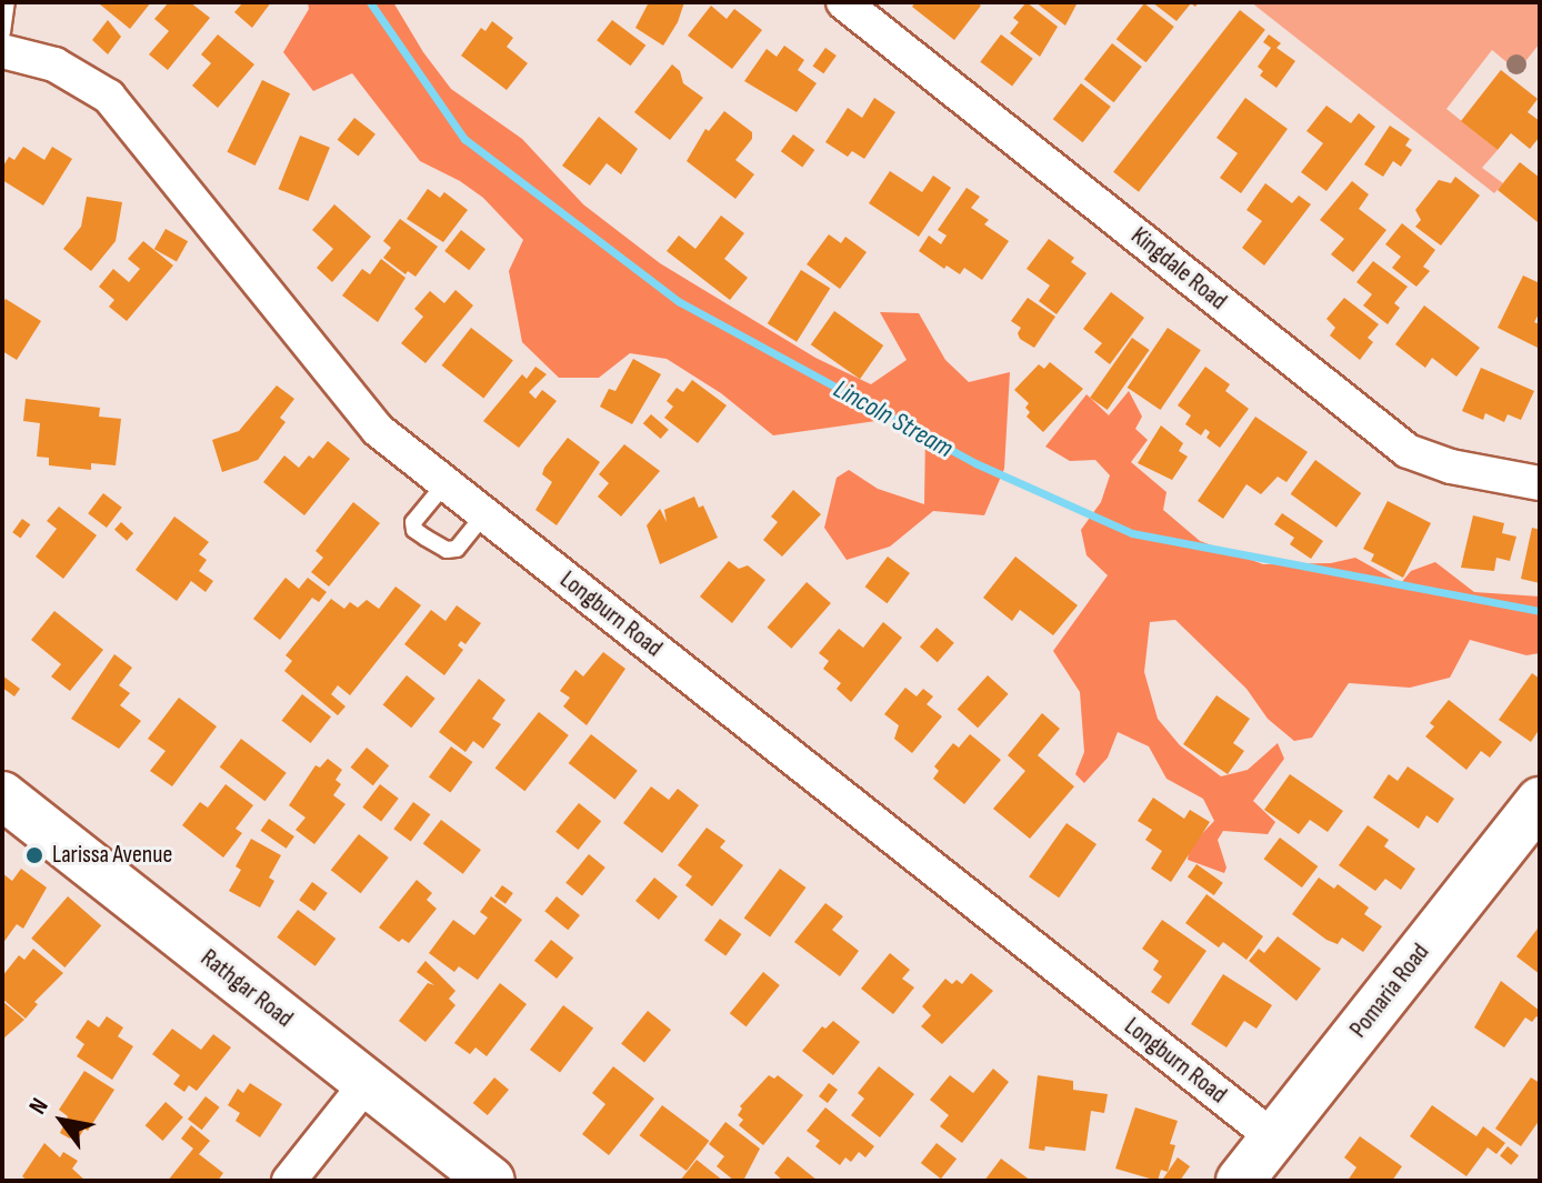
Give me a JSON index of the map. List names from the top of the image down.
{
  "streets": {
    "main road": ["Rathgar Road", "Pomaria Road"],
    "street": ["Kingdale Road", "Longburn Road"]
  },
  "crossings": [
    ["Longburn Road", "Pomaria Road"]
  ],
  "water": ["Lincoln Stream"],
  "places": ["Larissa Avenue"],
  "north": "top left"
}
